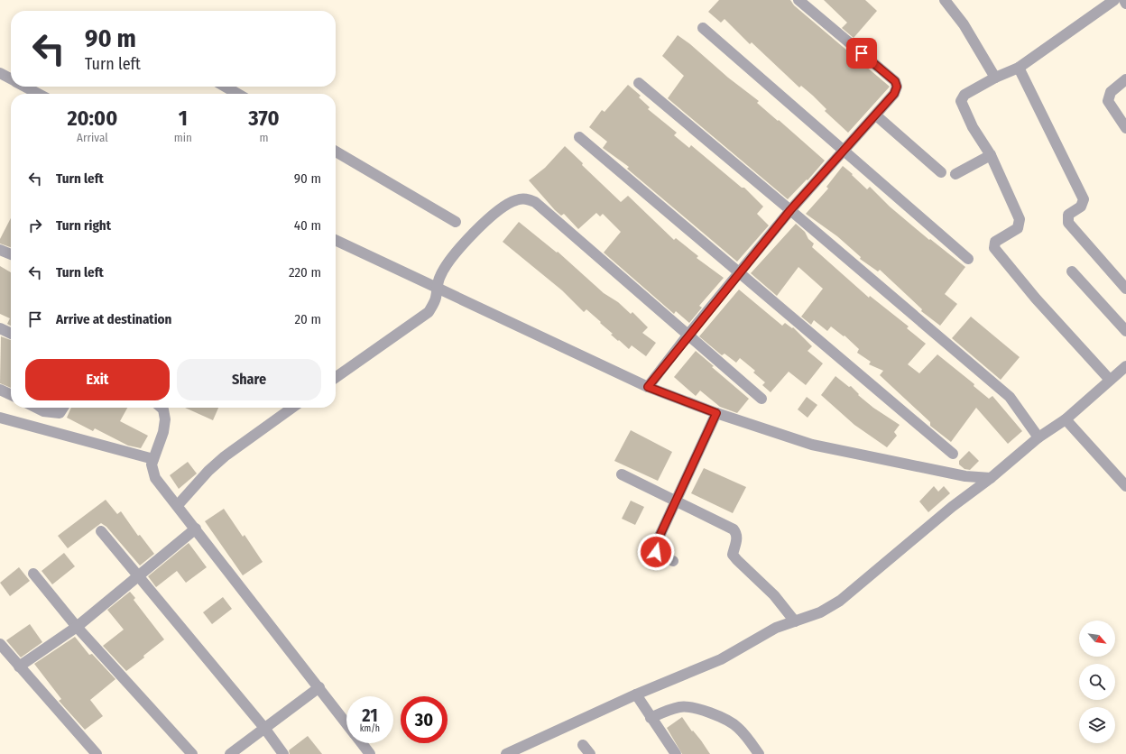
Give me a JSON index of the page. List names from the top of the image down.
{
  "north": "bottom right",
  "page": {
    "turn": ["90 m", "Turn left"],
    "eta": [
      "20:00",
      "Arrival",
      "1",
      "min",
      "370",
      "m"
    ],
    "list": [
      {
        "name": "Turn left",
        "value": "90 m"
      },
      {
        "name": "Turn right",
        "value": "40 m"
      },
      {
        "name": "Turn left",
        "value": "220 m"
      },
      {
        "name": "Arrive at destination",
        "value": "20 m"
      }
    ],
    "buttons": ["Exit", "Share"],
    "speed": "21 km/h",
    "limit": "30"
  }
}
